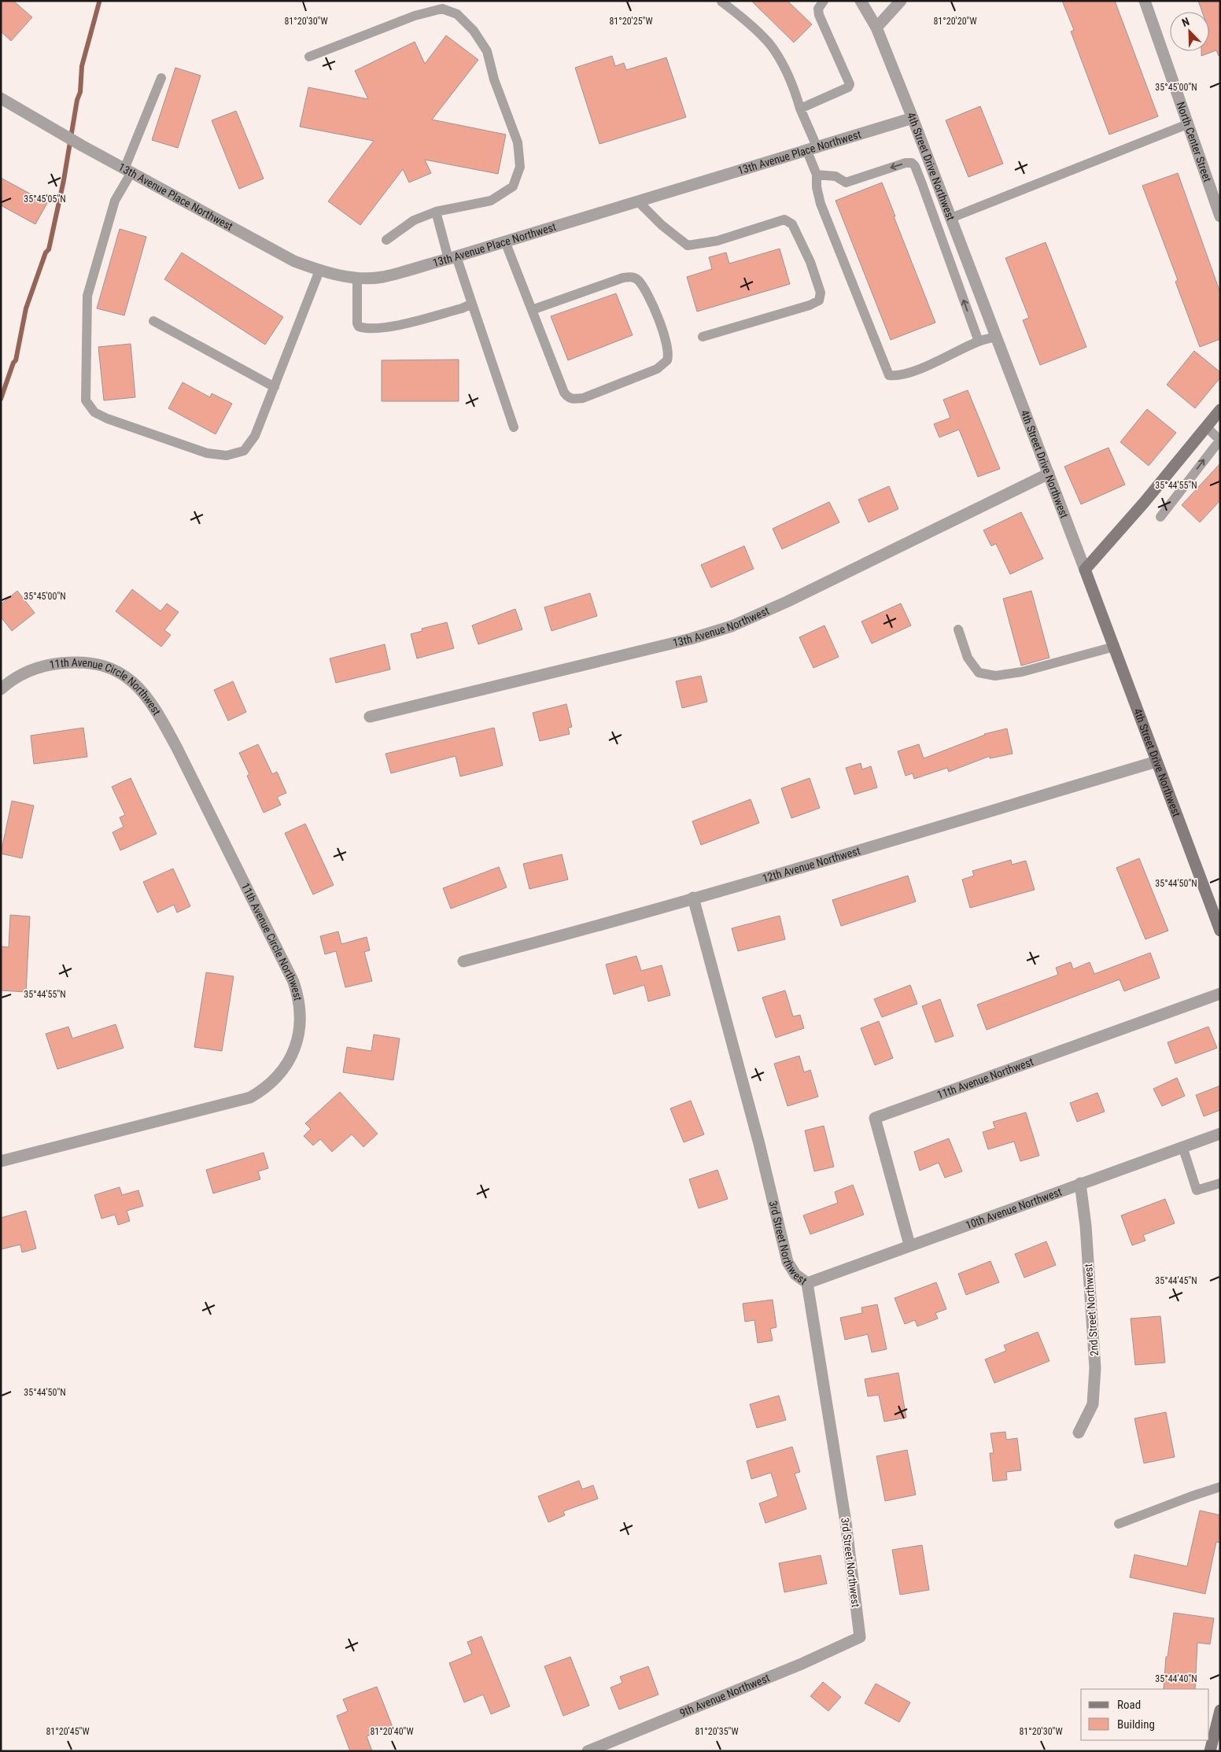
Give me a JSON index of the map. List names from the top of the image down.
{
  "streets": {
    "main road": ["4th Street Drive Northwest"],
    "street": [
      "North Center Street",
      "13th Avenue Place Northwest",
      "13th Avenue Northwest",
      "11th Avenue Circle Northwest",
      "12th Avenue Northwest",
      "11th Avenue Northwest",
      "10th Avenue Northwest",
      "3rd Street Northwest",
      "2nd Street Northwest",
      "9th Avenue Northwest"
    ]
  },
  "crossings": [
    ["13th Avenue Place Northwest", "4th Street Drive Northwest"],
    ["4th Street Drive Northwest", "13th Avenue Northwest"],
    ["4th Street Drive Northwest", "12th Avenue Northwest"],
    ["12th Avenue Northwest", "3rd Street Northwest"],
    ["11th Avenue Northwest", "10th Avenue Northwest"],
    ["10th Avenue Northwest", "3rd Street Northwest"],
    ["10th Avenue Northwest", "2nd Street Northwest"],
    ["3rd Street Northwest", "9th Avenue Northwest"]
  ],
  "legend": ["Road", "Building"],
  "north": "top left",
  "coordinates": [
    "81°20'30\"W",
    "81°20'25\"W",
    "81°20'20\"W",
    "35°45'00\"N",
    "35°45'05\"N",
    "35°44'55\"N",
    "35°44'50\"N",
    "35°44'45\"N",
    "35°44'40\"N",
    "81°20'45\"W",
    "81°20'40\"W",
    "81°20'35\"W"
  ]
}
